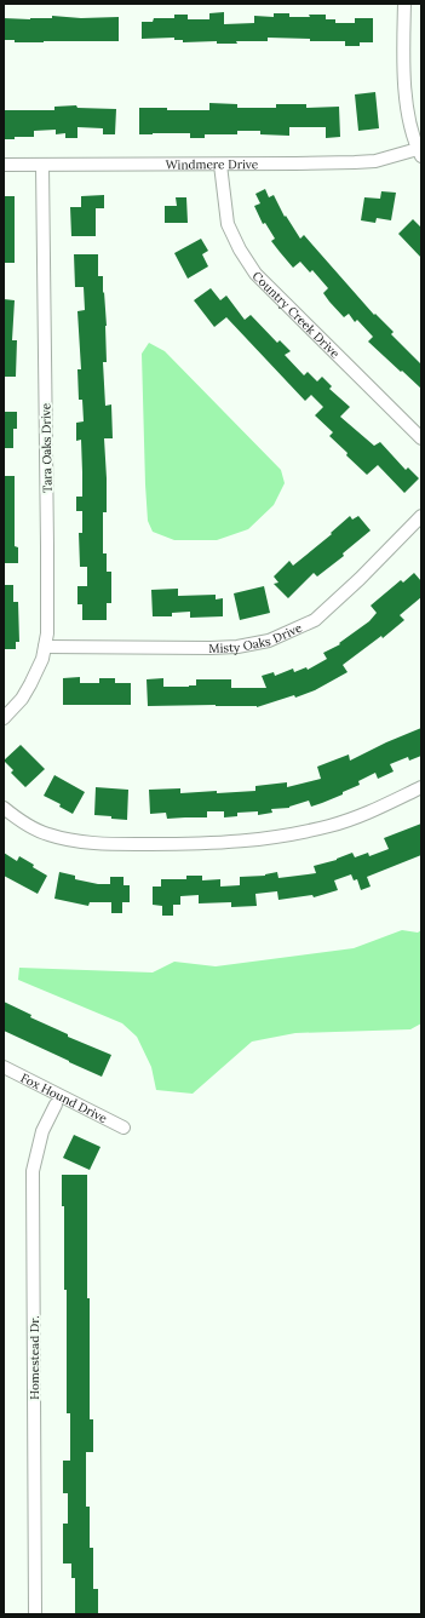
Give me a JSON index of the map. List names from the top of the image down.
{
  "streets": {
    "street": [
      "Windmere Drive",
      "Country Creek Drive",
      "Tara Oaks Drive",
      "Misty Oaks Drive",
      "Fox Hound Drive",
      "Homestead Dr."
    ]
  },
  "crossings": [
    ["Windmere Drive", "Country Creek Drive"],
    ["Windmere Drive", "Tara Oaks Drive"],
    ["Tara Oaks Drive", "Misty Oaks Drive"]
  ]
}
